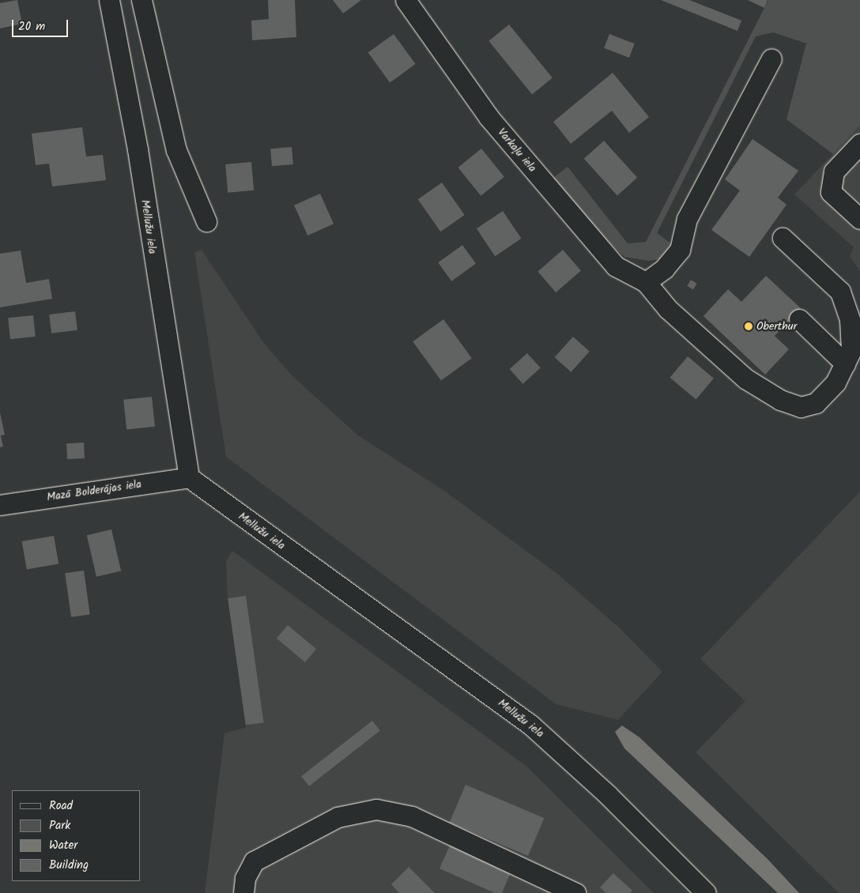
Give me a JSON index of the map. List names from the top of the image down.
{
  "streets": {
    "street": ["Varkaļu iela", "Mellužu iela", "Mazā Bolderājas iela"]
  },
  "crossings": [
    ["Mellužu iela", "Mazā Bolderājas iela"]
  ],
  "places": ["Oberthur"],
  "legend": [
    "Road",
    "Park",
    "Water",
    "Building"
  ],
  "scale_bar": "20 m"
}
